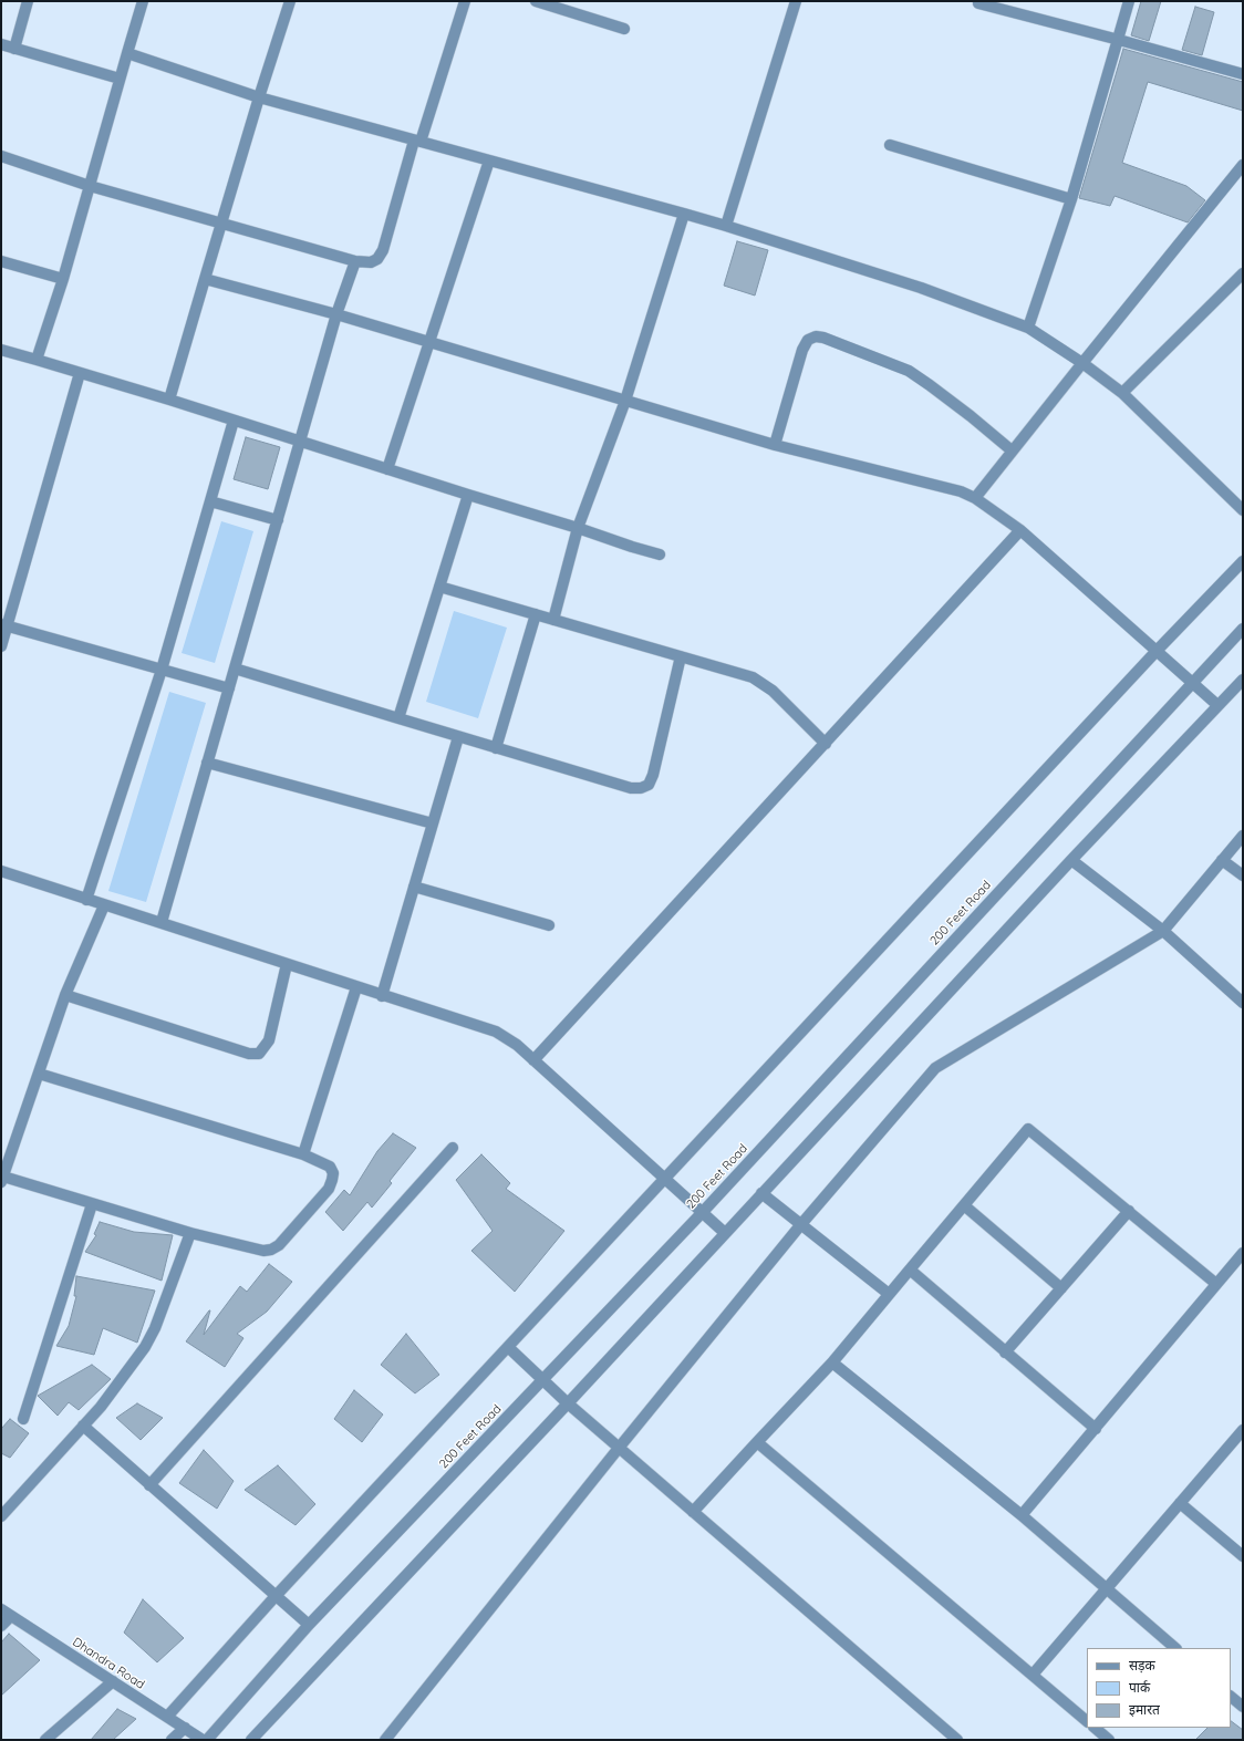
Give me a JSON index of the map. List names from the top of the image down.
{
  "streets": {
    "street": ["200 Feet Road", "Dhandra Road"]
  },
  "legend": ["सड़क", "पार्क", "इमारत"]
}
